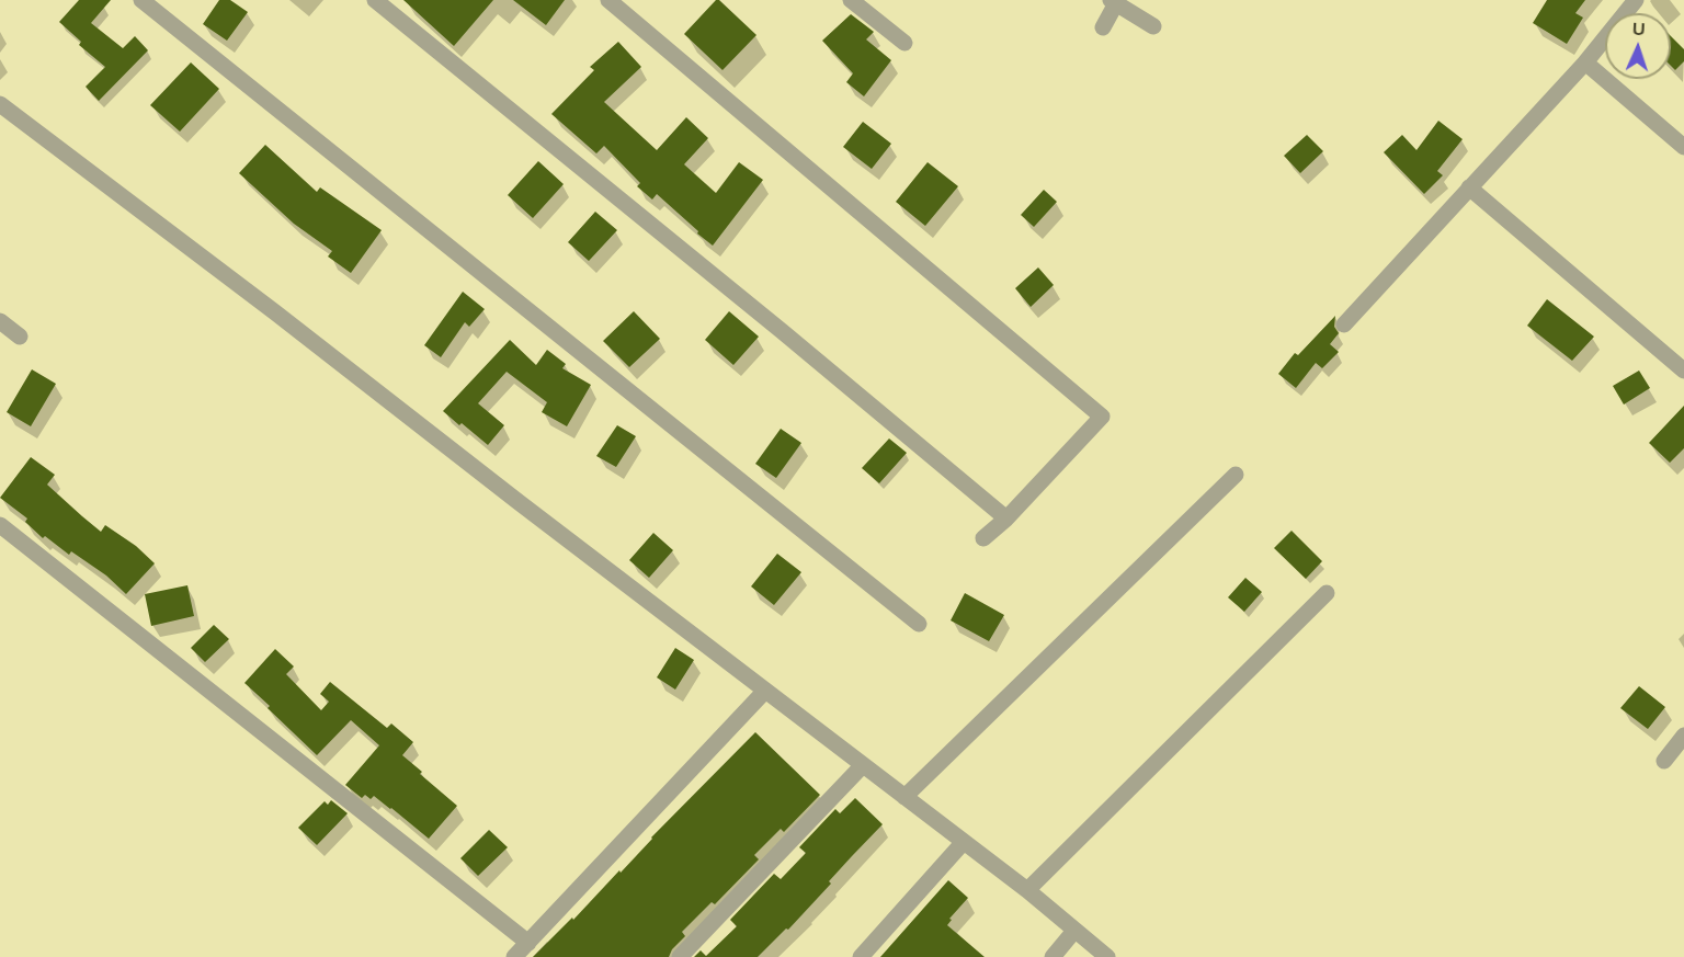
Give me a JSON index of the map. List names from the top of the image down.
{
  "north": "top"
}
